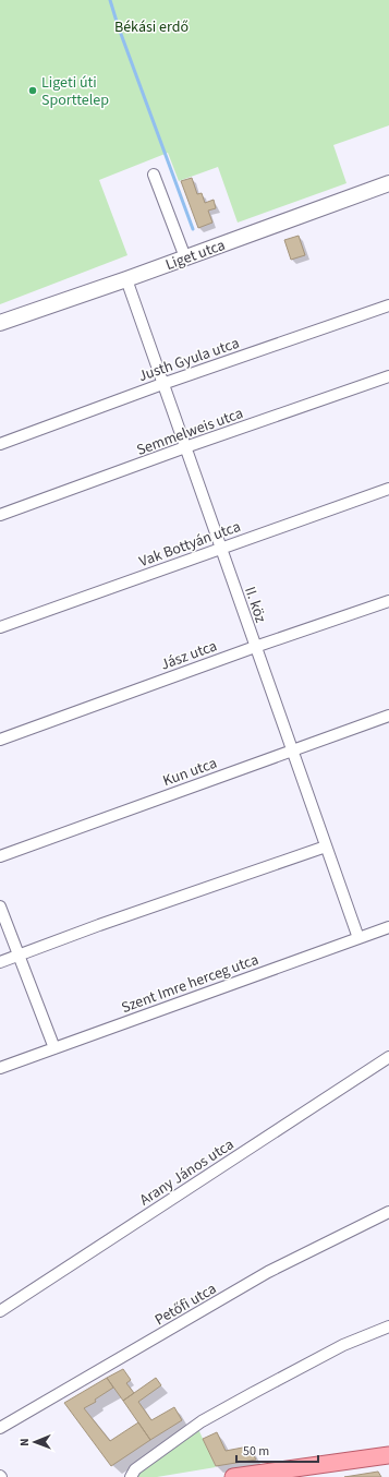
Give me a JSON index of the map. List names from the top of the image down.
{
  "streets": {
    "main road": ["Liget utca"],
    "street": [
      "Justh Gyula utca",
      "Semmelweis utca",
      "Vak Bottyán utca",
      "II. köz",
      "Jász utca",
      "Kun utca",
      "Szent Imre herceg utca",
      "Arany János utca",
      "Petőfi utca"
    ]
  },
  "crossings": [
    ["Liget utca", "II. köz"],
    ["Justh Gyula utca", "II. köz"],
    ["Semmelweis utca", "II. köz"],
    ["Vak Bottyán utca", "II. köz"],
    ["II. köz", "Jász utca"],
    ["II. köz", "Kun utca"],
    ["II. köz", "Szent Imre herceg utca"]
  ],
  "parks": ["Békási erdő"],
  "places": ["Ligeti úti Sporttelep"],
  "scale_bar": "50 m",
  "north": "left"
}
